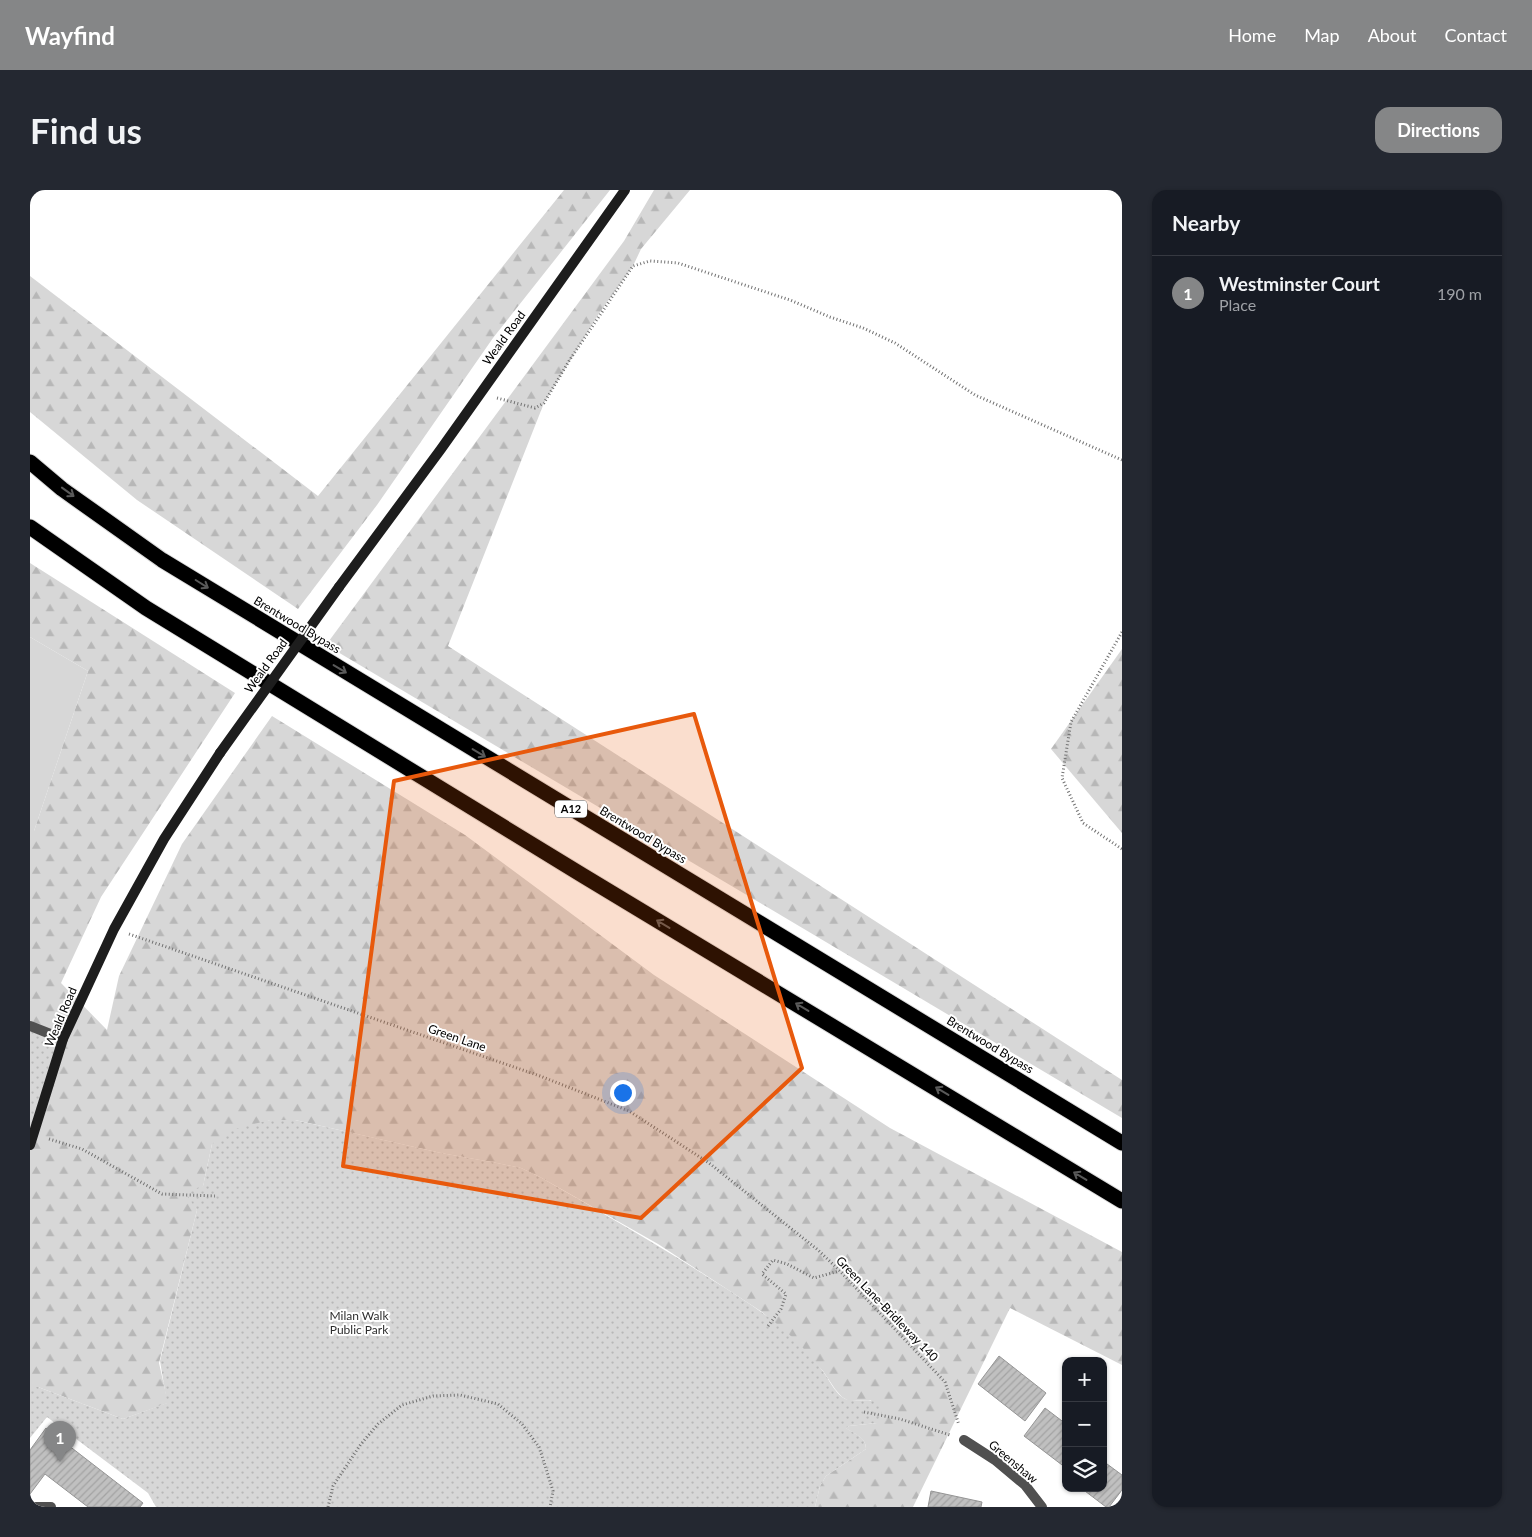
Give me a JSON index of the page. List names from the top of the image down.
{
  "streets": {
    "highway": ["Brentwood Bypass", "A12"],
    "street": ["Weald Road", "Greenshaw"],
    "path": ["Green Lane", "Green Lane-Bridleway 140"]
  },
  "crossings": [
    ["Weald Road", "Green Lane"],
    ["Green Lane", "Green Lane-Bridleway 140"],
    ["Green Lane-Bridleway 140", "Greenshaw"]
  ],
  "parks": ["Milan Walk Public Park"],
  "page": {
    "header": "Wayfind",
    "nav": [
      "Home",
      "Map",
      "About",
      "Contact"
    ],
    "buttons": "Directions",
    "title": "Find us",
    "heading": "Nearby",
    "list": [
      {
        "mark": "1",
        "name": "Westminster Court",
        "note": "Place",
        "value": "190 m"
      }
    ],
    "map_buttons": ["+", "−"],
    "pins": "1"
  }
}
